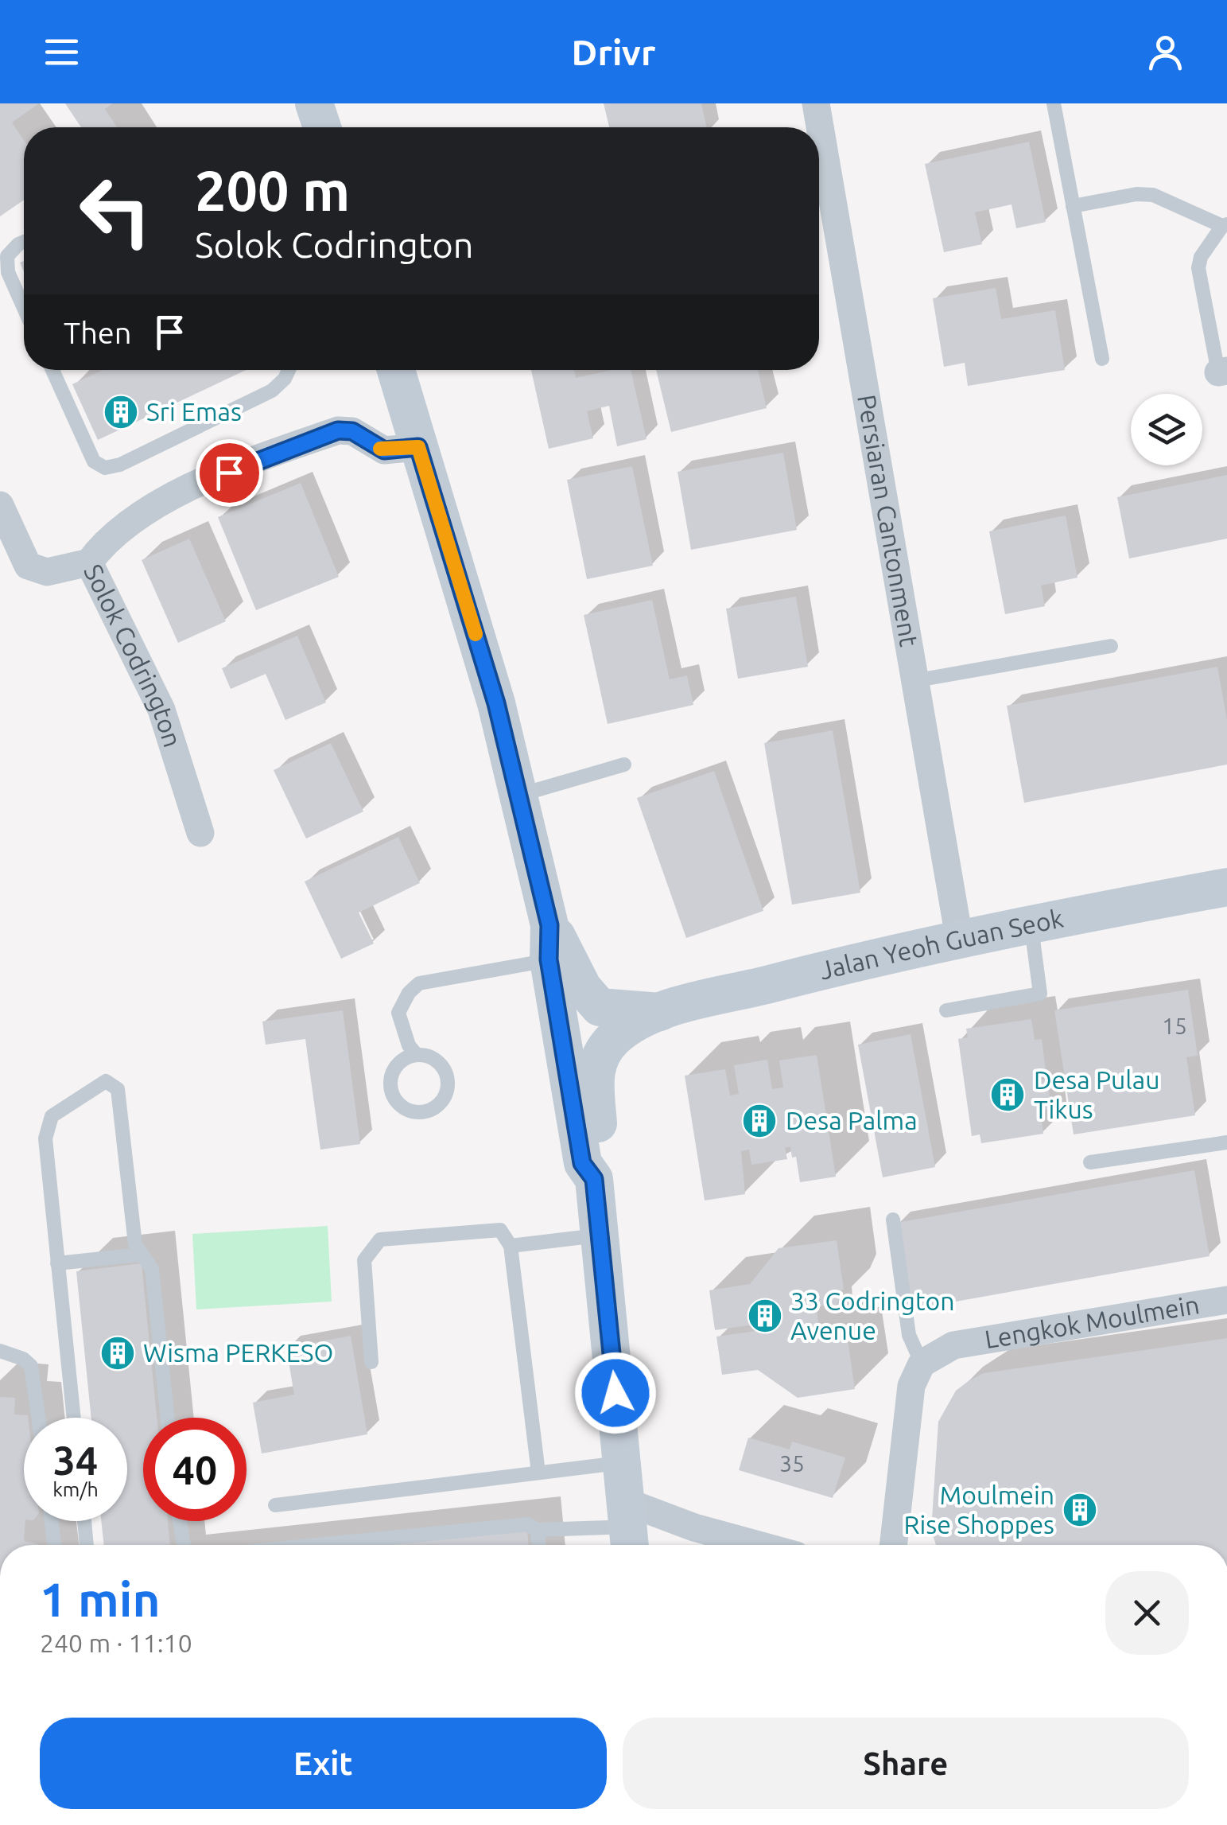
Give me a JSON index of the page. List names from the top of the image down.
{
  "streets": {
    "street": [
      "Persiaran Cantonment",
      "Solok Codrington",
      "Jalan Yeoh Guan Seok",
      "Lengkok Moulmein"
    ]
  },
  "crossings": [
    ["Persiaran Cantonment", "Jalan Yeoh Guan Seok"]
  ],
  "places": {
    "building": [
      "Sri Emas",
      "Desa Pulau Tikus",
      "Desa Palma",
      "33 Codrington Avenue",
      "Wisma PERKESO",
      "Moulmein Rise Shoppes"
    ]
  },
  "house_numbers": ["15", "35"],
  "page": {
    "header": "Drivr",
    "turn": ["200 m", "Solok Codrington"],
    "then": "Then",
    "speed": "34 km/h",
    "limit": "40",
    "heading": ["1 min", "240 m · 11:10"],
    "buttons": ["Exit", "Share"]
  }
}
